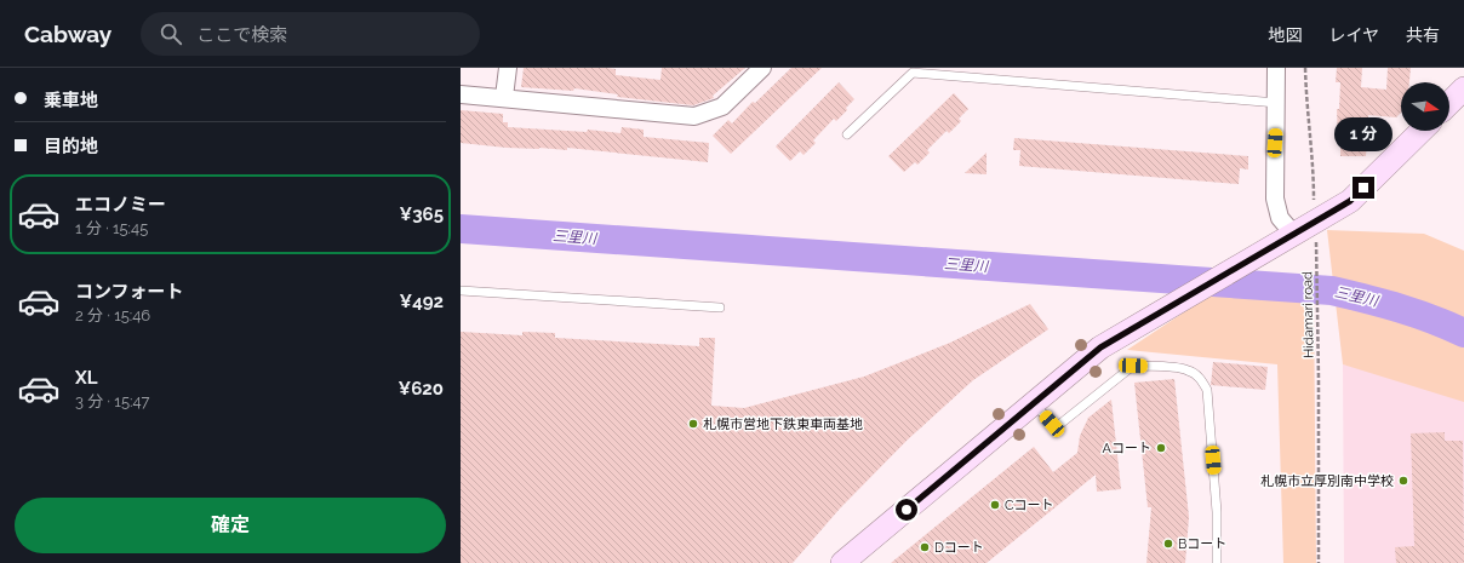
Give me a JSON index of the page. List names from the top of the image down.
{
  "streets": {
    "path": ["Hidamari road"]
  },
  "water": ["三里川"],
  "places": [
    "札幌市営地下鉄東車両基地",
    "Aコート",
    "札幌市立厚別南中学校",
    "Cコート",
    "Bコート",
    "Dコート"
  ],
  "north": "right",
  "page": {
    "header": "Cabway",
    "search": "ここで検索",
    "nav": ["地図", "レイヤ", "共有"],
    "banner": ["乗車地", "目的地"],
    "bubble": "1 分",
    "list": [
      {
        "name": "エコノミー",
        "note": "1 分 · 15:45",
        "value": "¥365"
      },
      {
        "name": "コンフォート",
        "note": "2 分 · 15:46",
        "value": "¥492"
      },
      {
        "name": "XL",
        "note": "3 分 · 15:47",
        "value": "¥620"
      }
    ],
    "buttons": "確定"
  }
}
